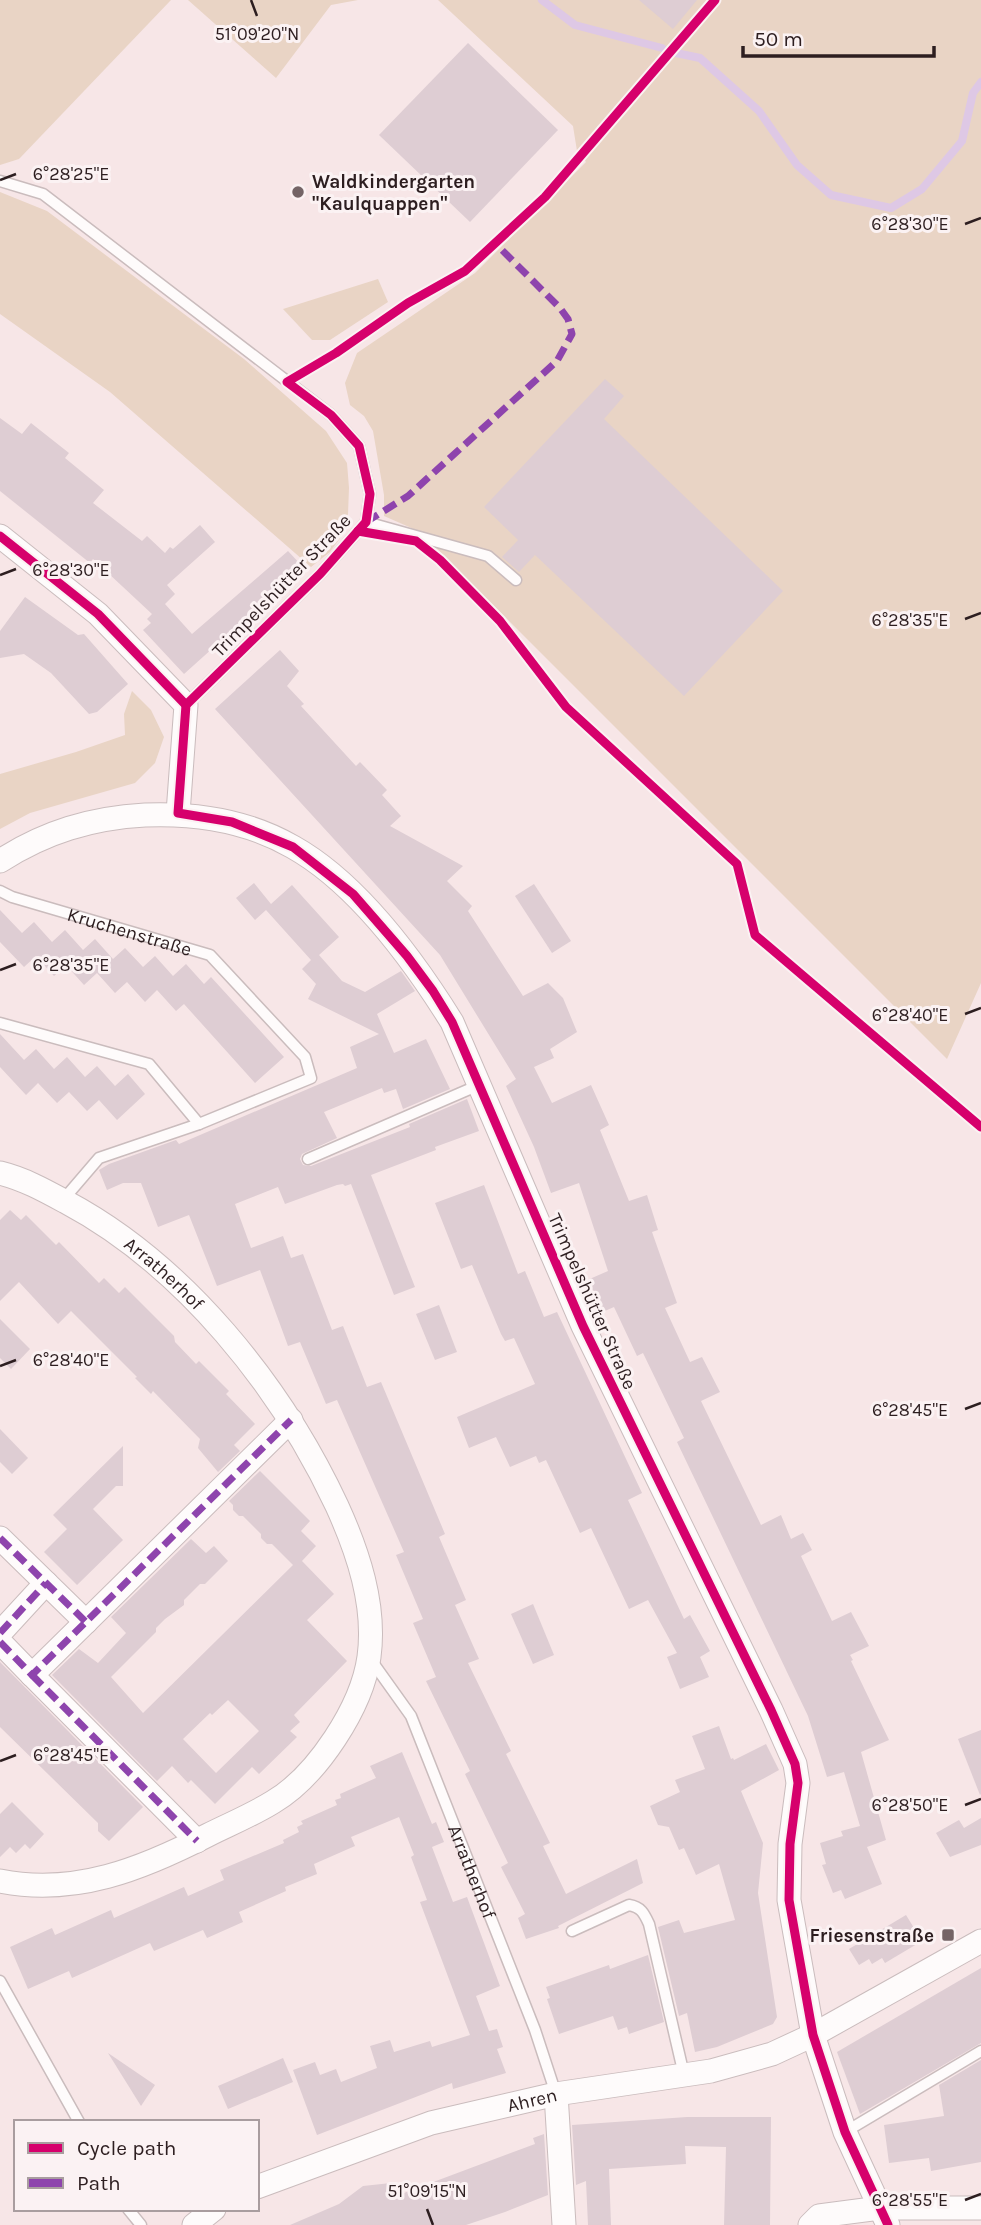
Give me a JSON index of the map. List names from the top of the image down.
{
  "streets": {
    "street": ["Trimpelshütter Straße", "Arratherhof", "Ahren"],
    "lane": ["Kruchenstraße"]
  },
  "crossings": [
    ["Trimpelshütter Straße", "Ahren"],
    ["Arratherhof", "Ahren"]
  ],
  "places": {
    "other": ["Waldkindergarten \"Kaulquappen\""],
    "transit": ["Friesenstraße"]
  },
  "legend": ["Cycle path", "Path"],
  "scale_bar": "50 m",
  "coordinates": [
    "51°09'20\"N",
    "6°28'25\"E",
    "6°28'30\"E",
    "6°28'35\"E",
    "6°28'40\"E",
    "6°28'45\"E",
    "6°28'50\"E",
    "51°09'15\"N",
    "6°28'55\"E"
  ]
}
